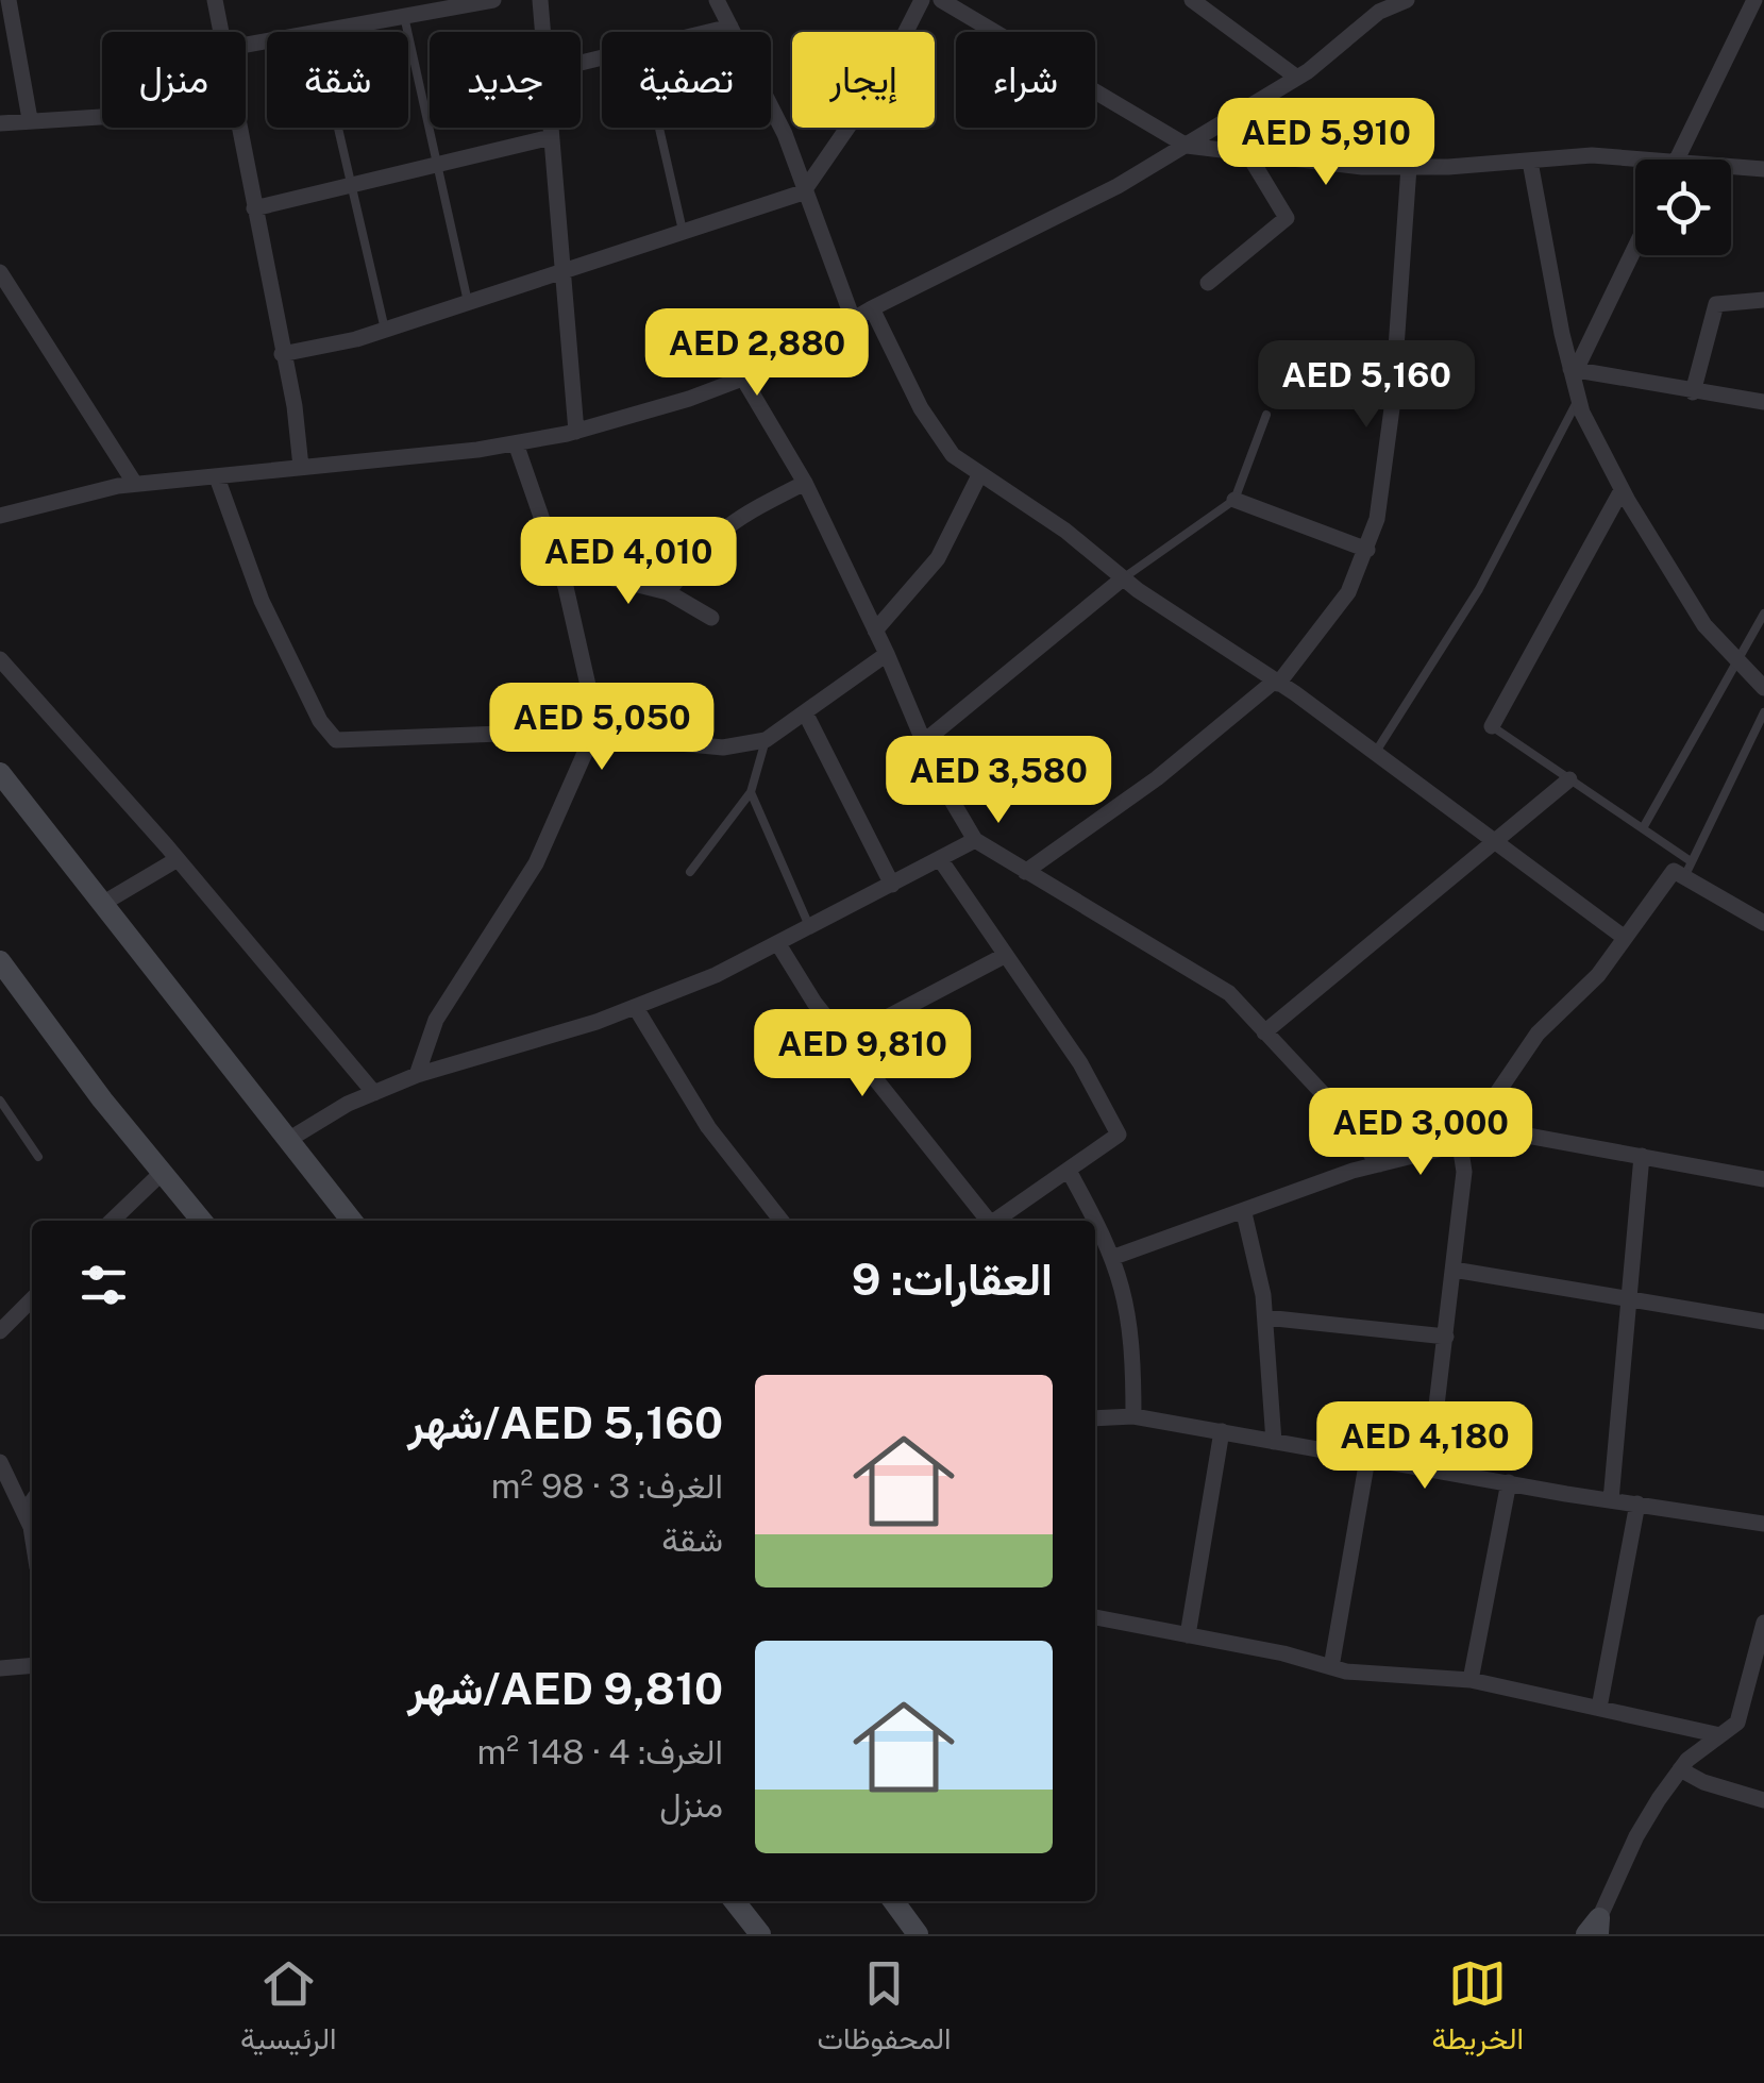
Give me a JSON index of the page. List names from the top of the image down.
{
  "page": {
    "chip": [
      "شراء",
      "إيجار",
      "تصفية",
      "جديد",
      "شقة",
      "منزل"
    ],
    "price": [
      "AED 5,910",
      "AED 2,880",
      "AED 5,160",
      "AED 4,010",
      "AED 5,050",
      "AED 3,580",
      "AED 9,810",
      "AED 3,000",
      "AED 4,180"
    ],
    "heading": "العقارات: 9",
    "list": [
      {
        "name": "AED 5,160/شهر",
        "note": "الغرف: 3 · 98 m² · شقة"
      },
      {
        "name": "AED 9,810/شهر",
        "note": "الغرف: 4 · 148 m² · منزل"
      }
    ],
    "tabs": ["الخريطة", "المحفوظات", "الرئيسية"]
  }
}
